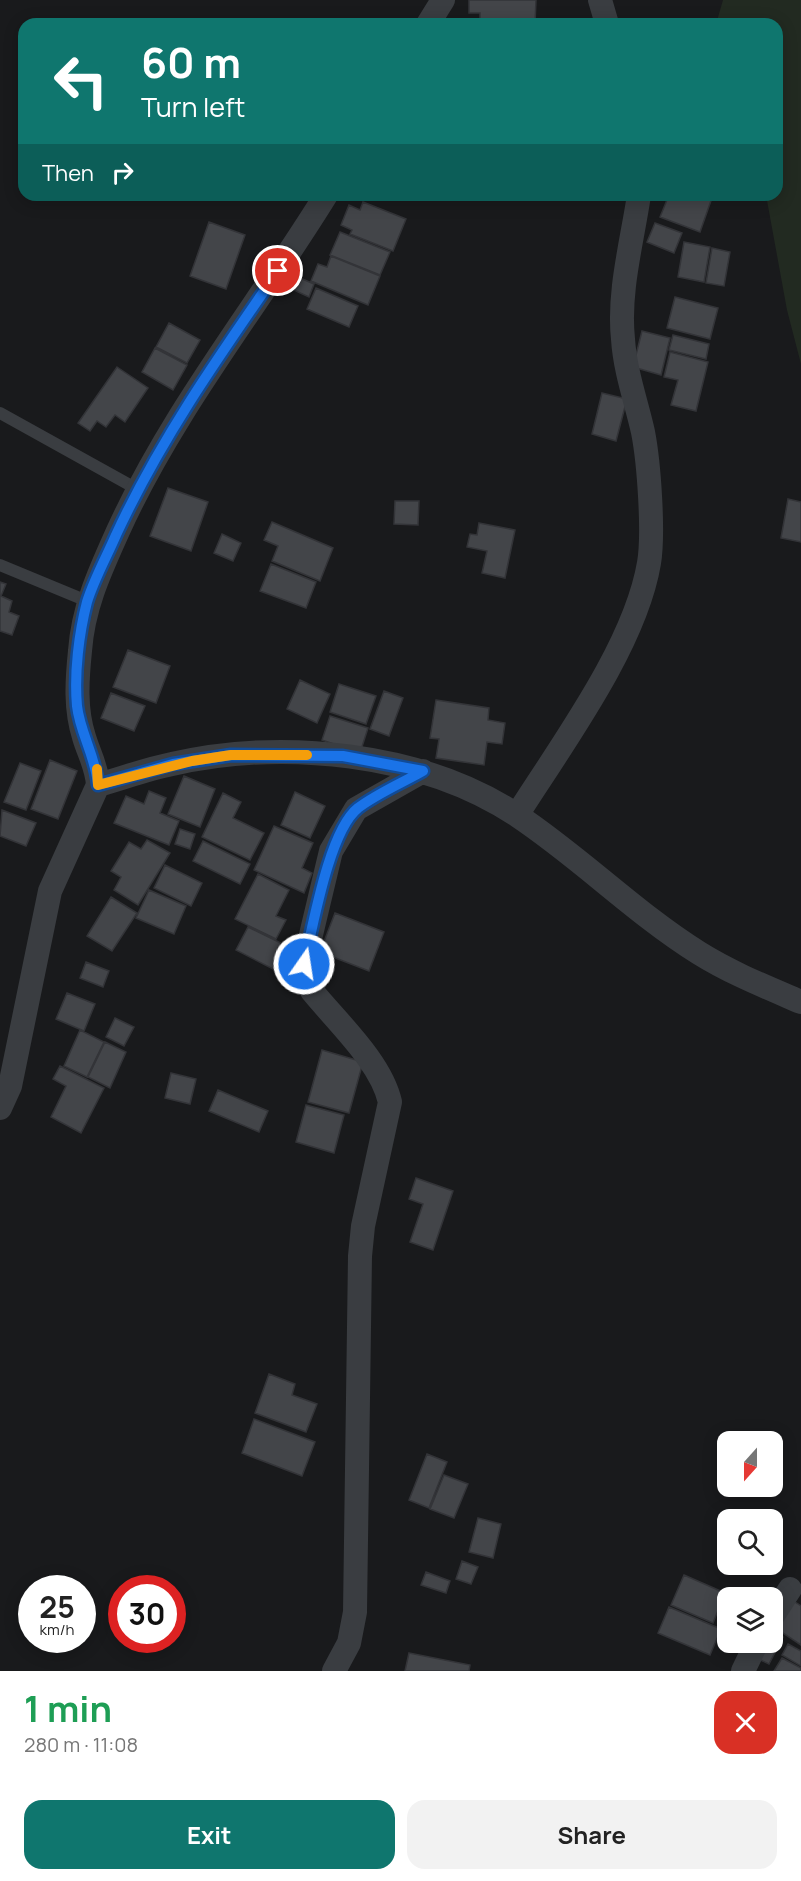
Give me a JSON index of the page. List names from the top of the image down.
{
  "north": "bottom",
  "page": {
    "turn": ["60 m", "Turn left"],
    "then": "Then",
    "speed": "25 km/h",
    "limit": "30",
    "heading": ["1 min", "280 m · 11:08"],
    "buttons": ["Exit", "Share"]
  }
}
